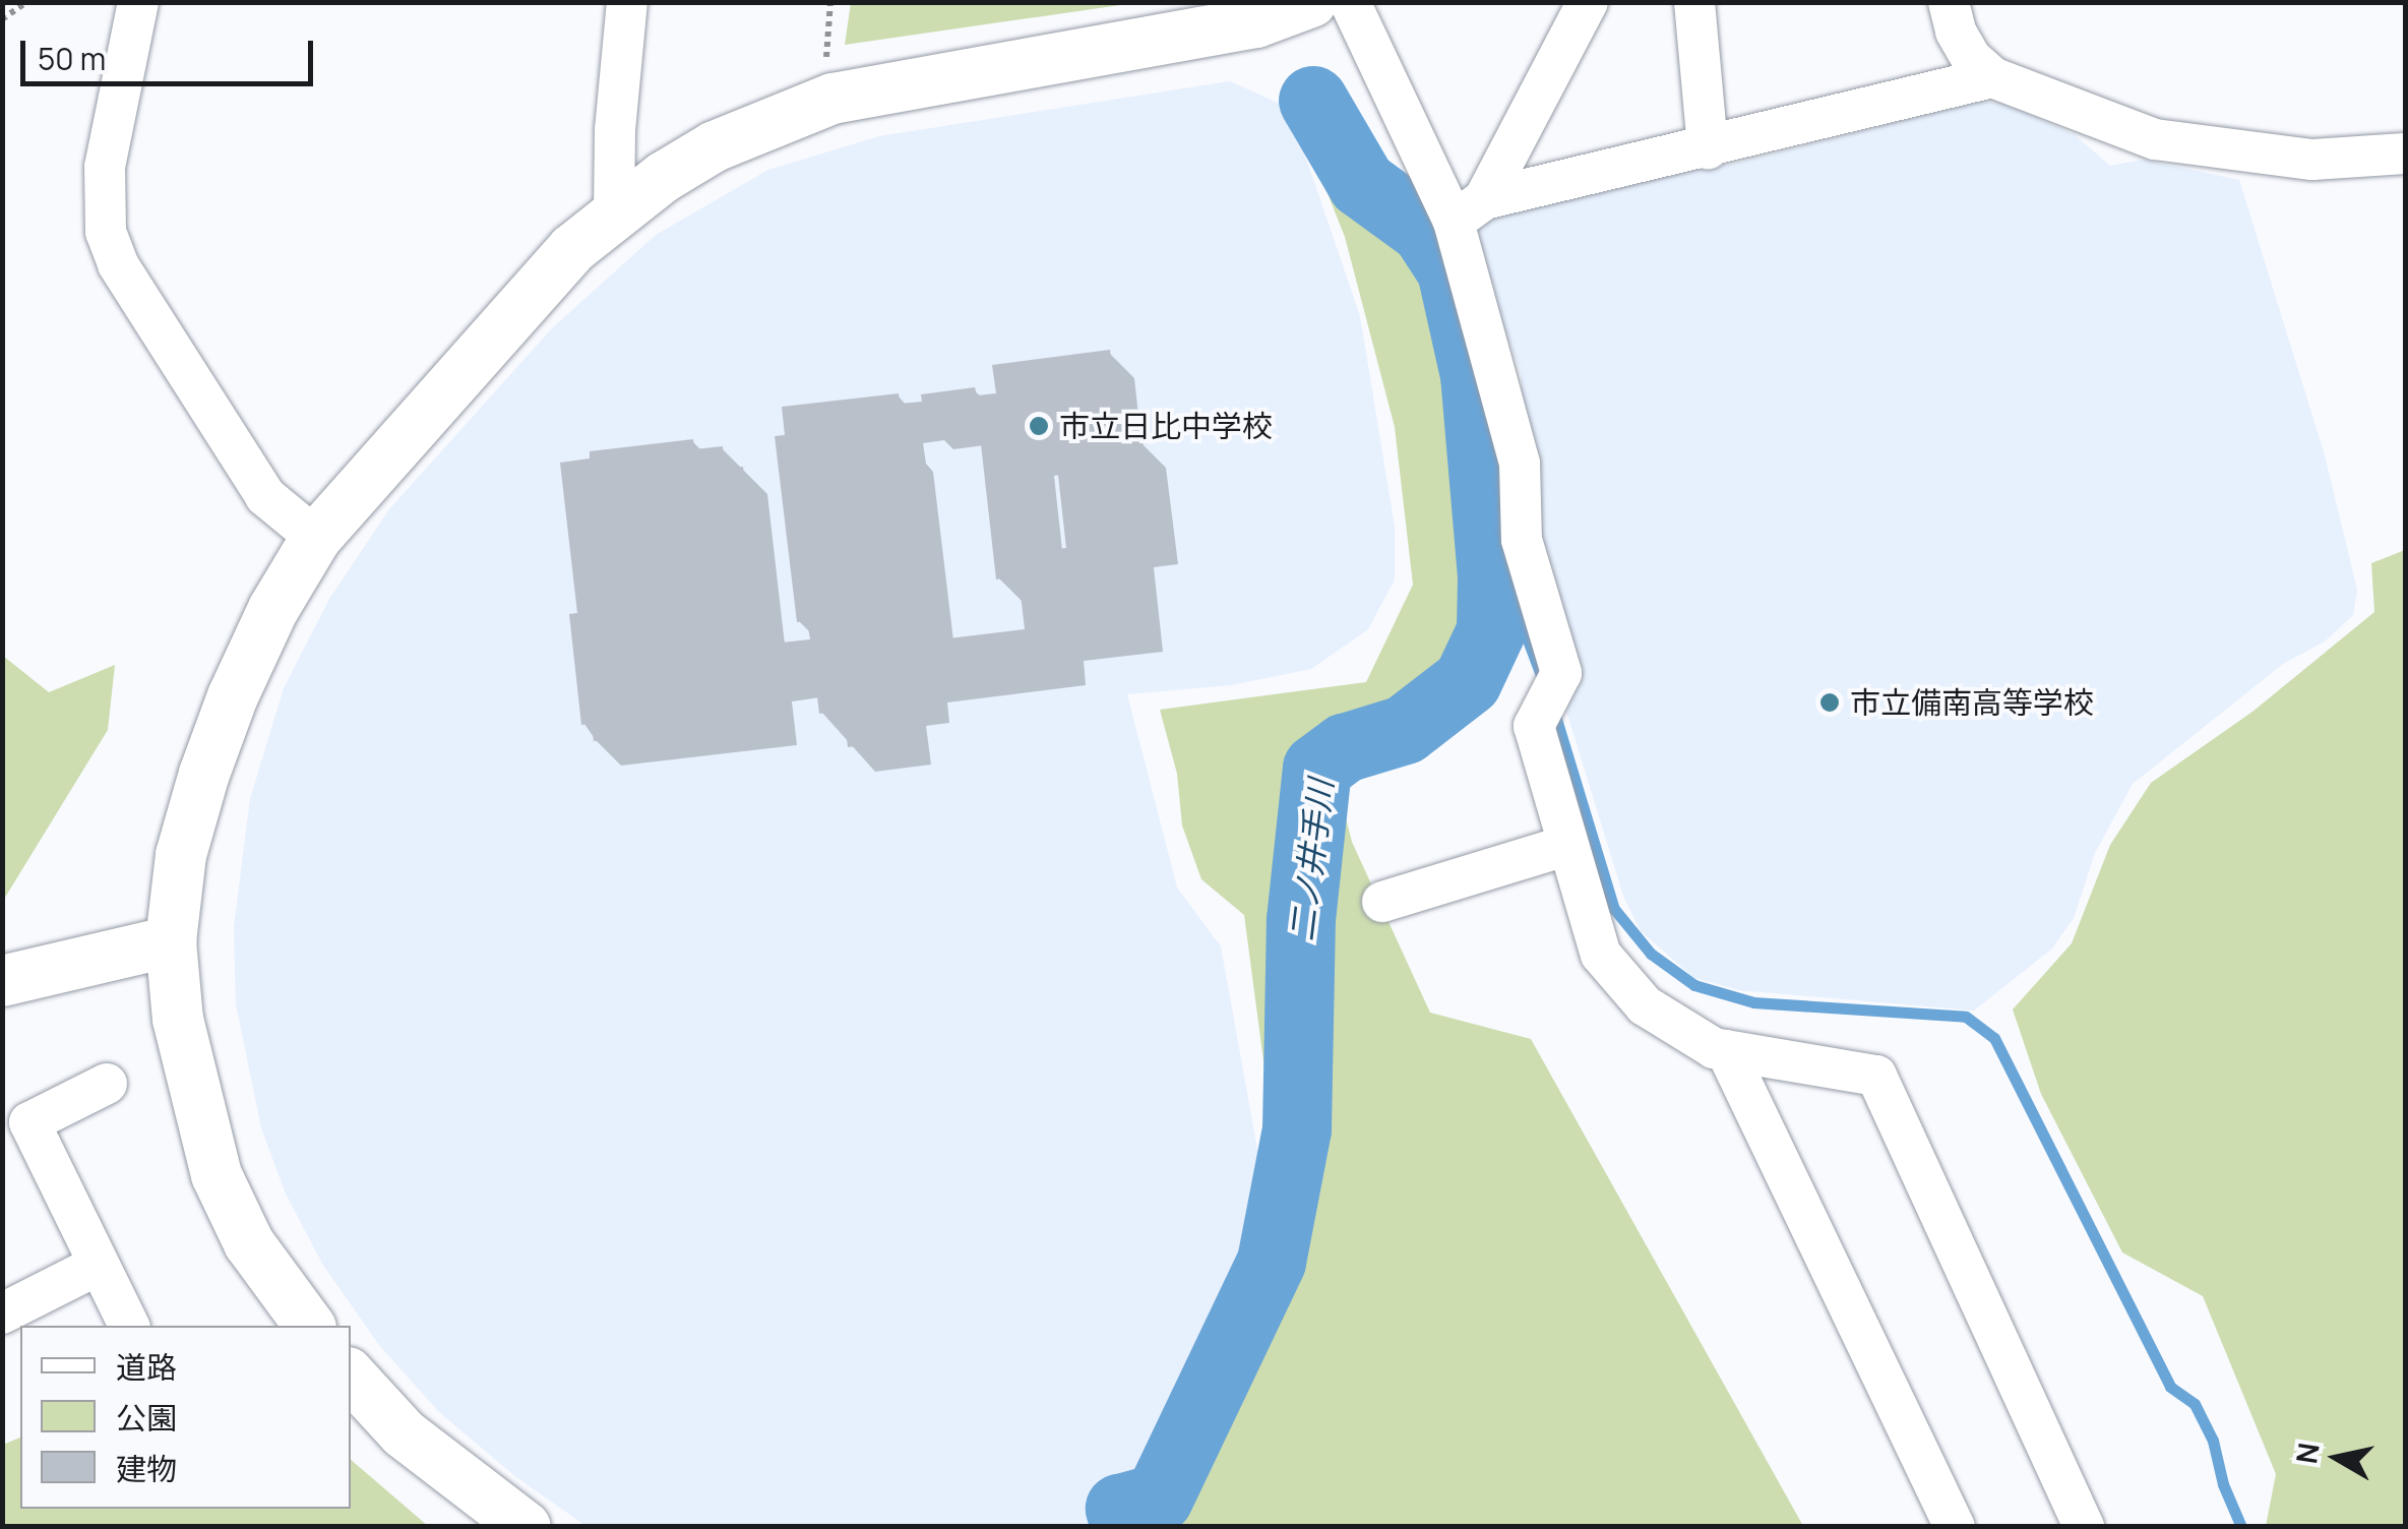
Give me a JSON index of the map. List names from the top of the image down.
{
  "water": ["二ノ井手川"],
  "places": ["市立日比中学校", "市立備南高等学校"],
  "legend": ["道路", "公園", "建物"],
  "scale_bar": "50 m",
  "north": "left"
}
